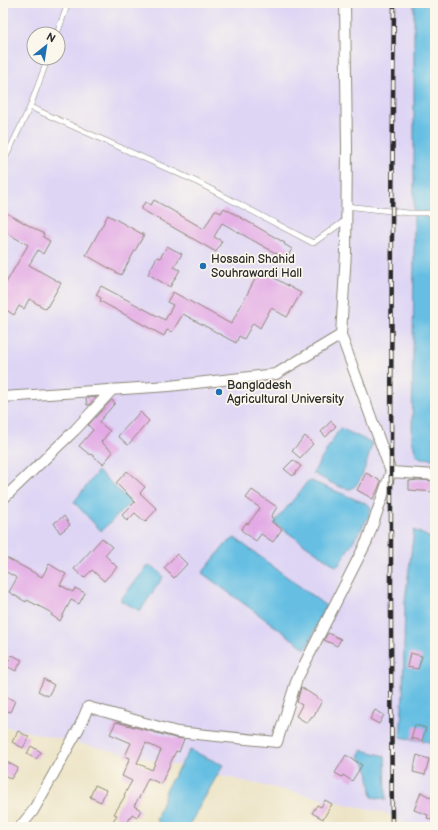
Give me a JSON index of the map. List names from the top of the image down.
{
  "places": ["Hossain Shahid Souhrawardi Hall", "Bangladesh Agricultural University"],
  "north": "top right"
}
